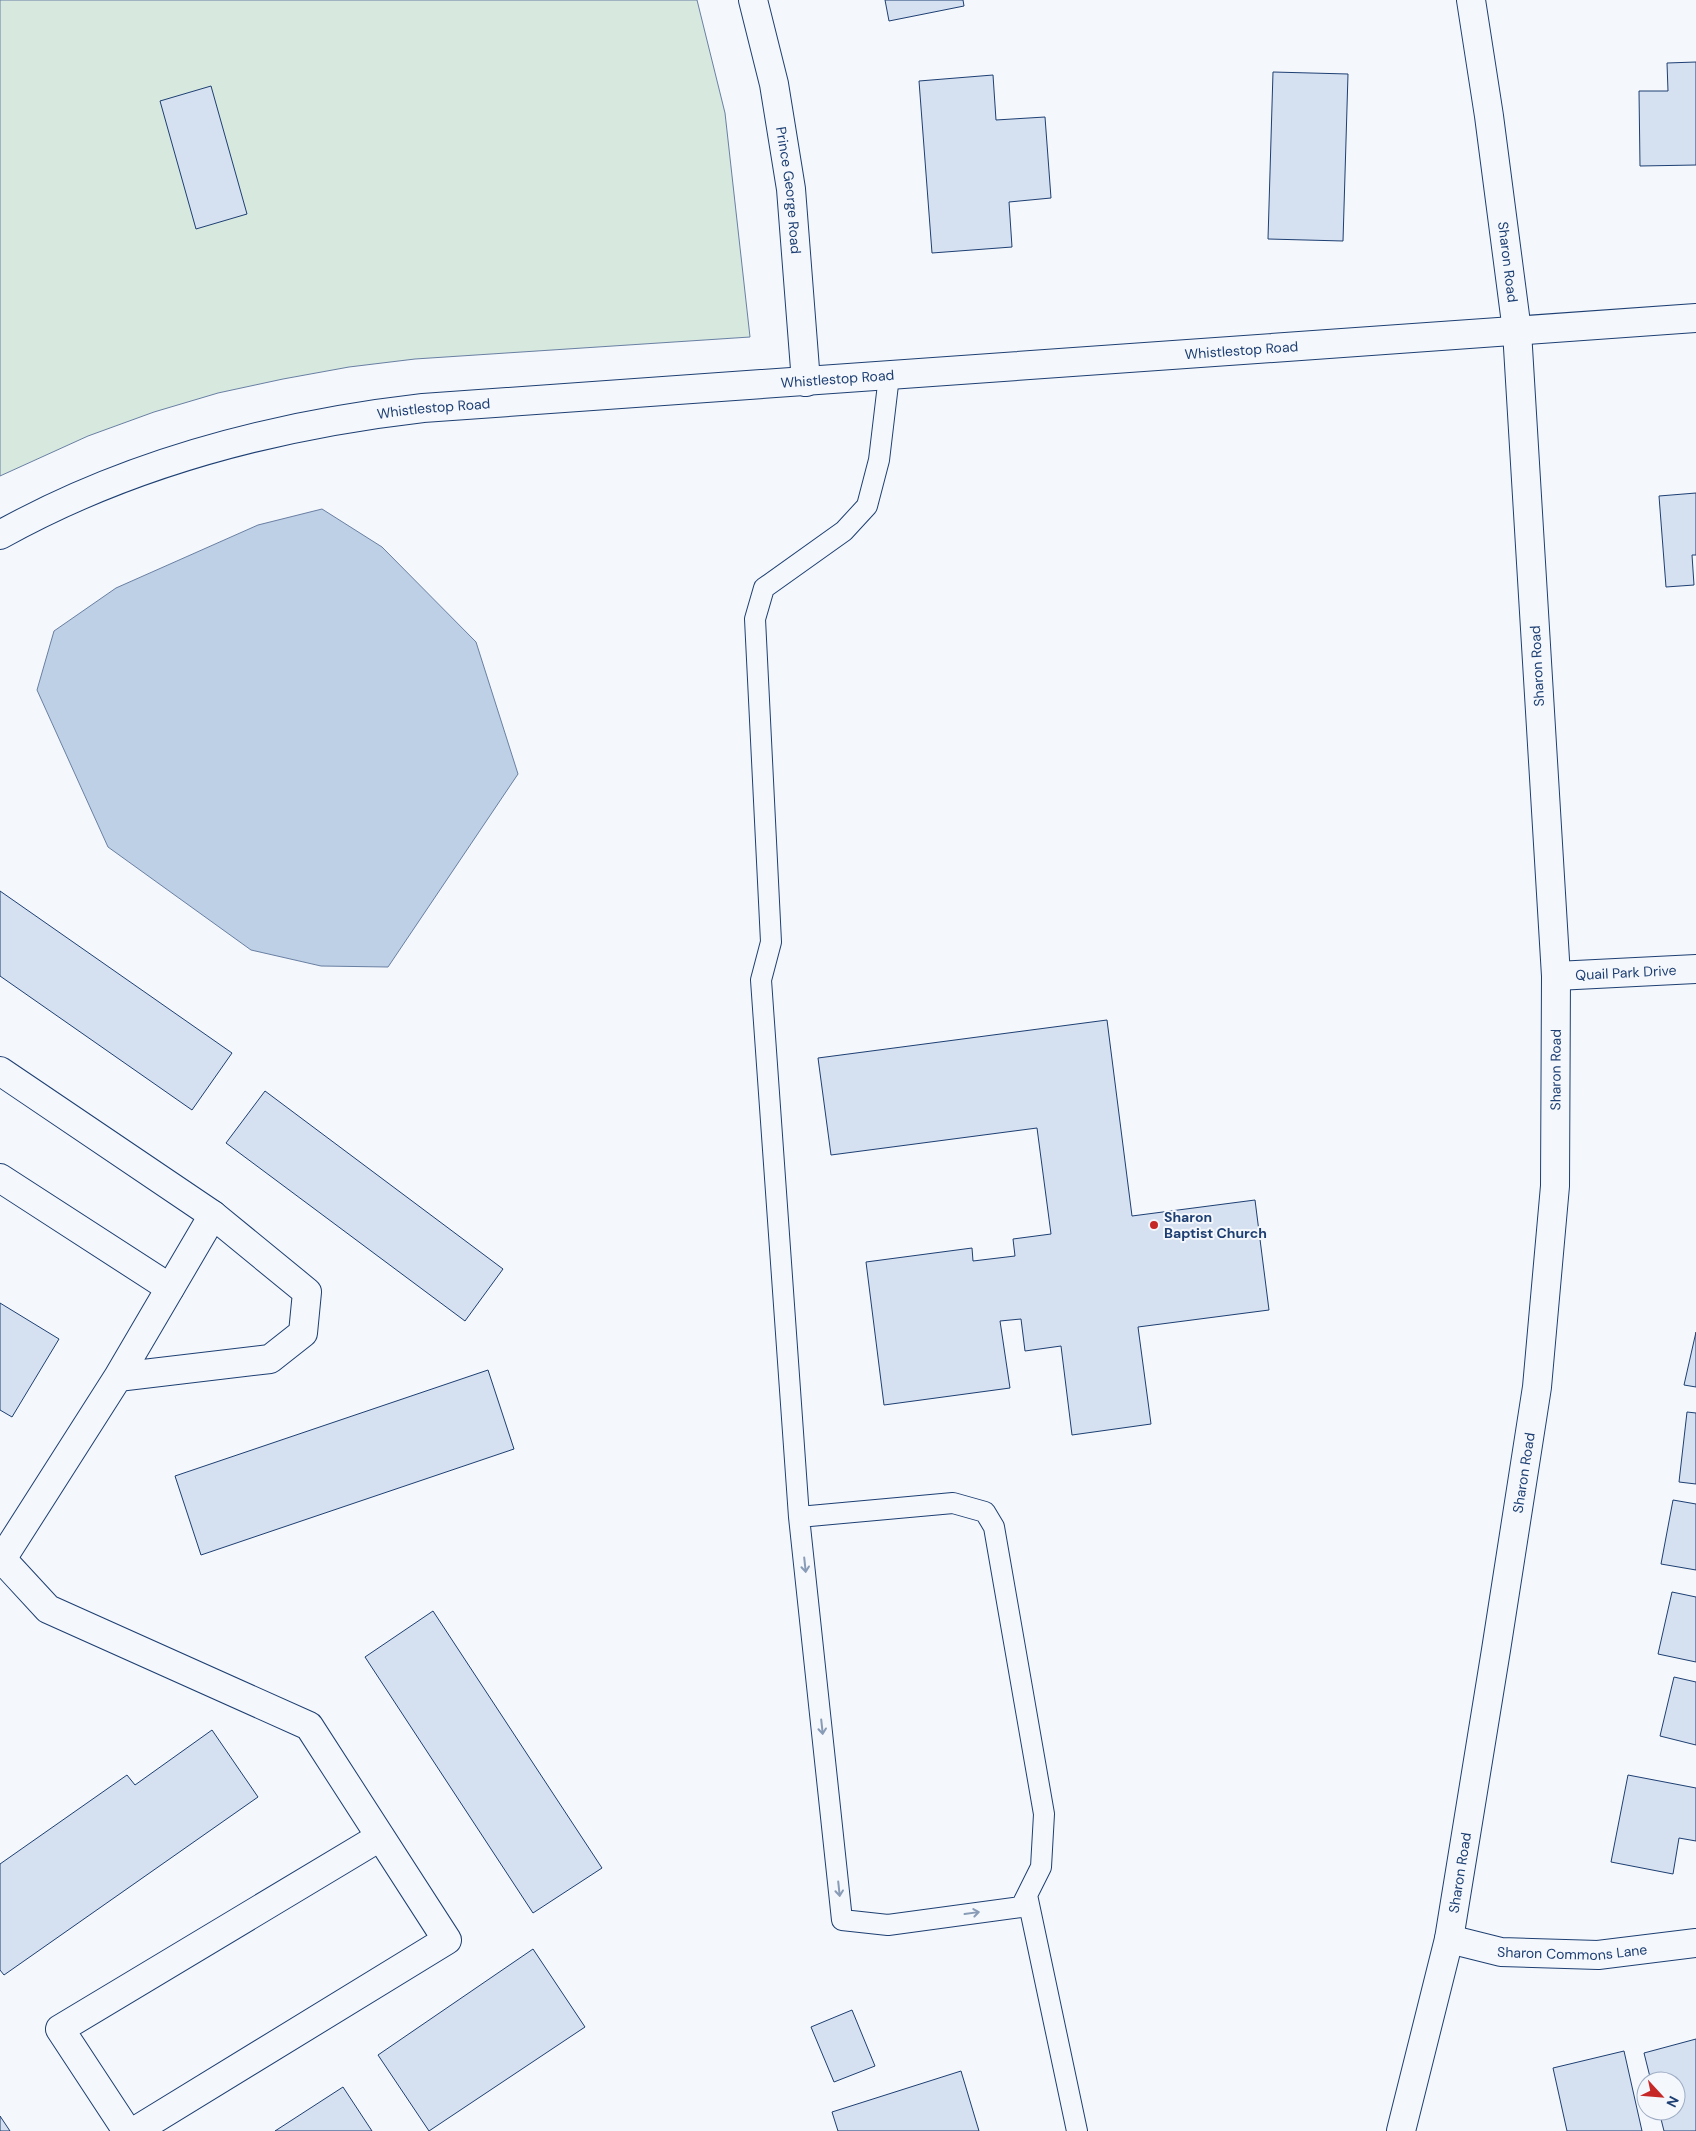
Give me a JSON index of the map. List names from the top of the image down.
{
  "streets": {
    "street": [
      "Prince George Road",
      "Sharon Road",
      "Whistlestop Road",
      "Quail Park Drive",
      "Sharon Commons Lane"
    ]
  },
  "crossings": [
    ["Prince George Road", "Whistlestop Road"],
    ["Sharon Road", "Whistlestop Road"],
    ["Sharon Road", "Quail Park Drive"],
    ["Sharon Road", "Sharon Commons Lane"]
  ],
  "places": ["Sharon Baptist Church"],
  "north": "bottom right"
}
